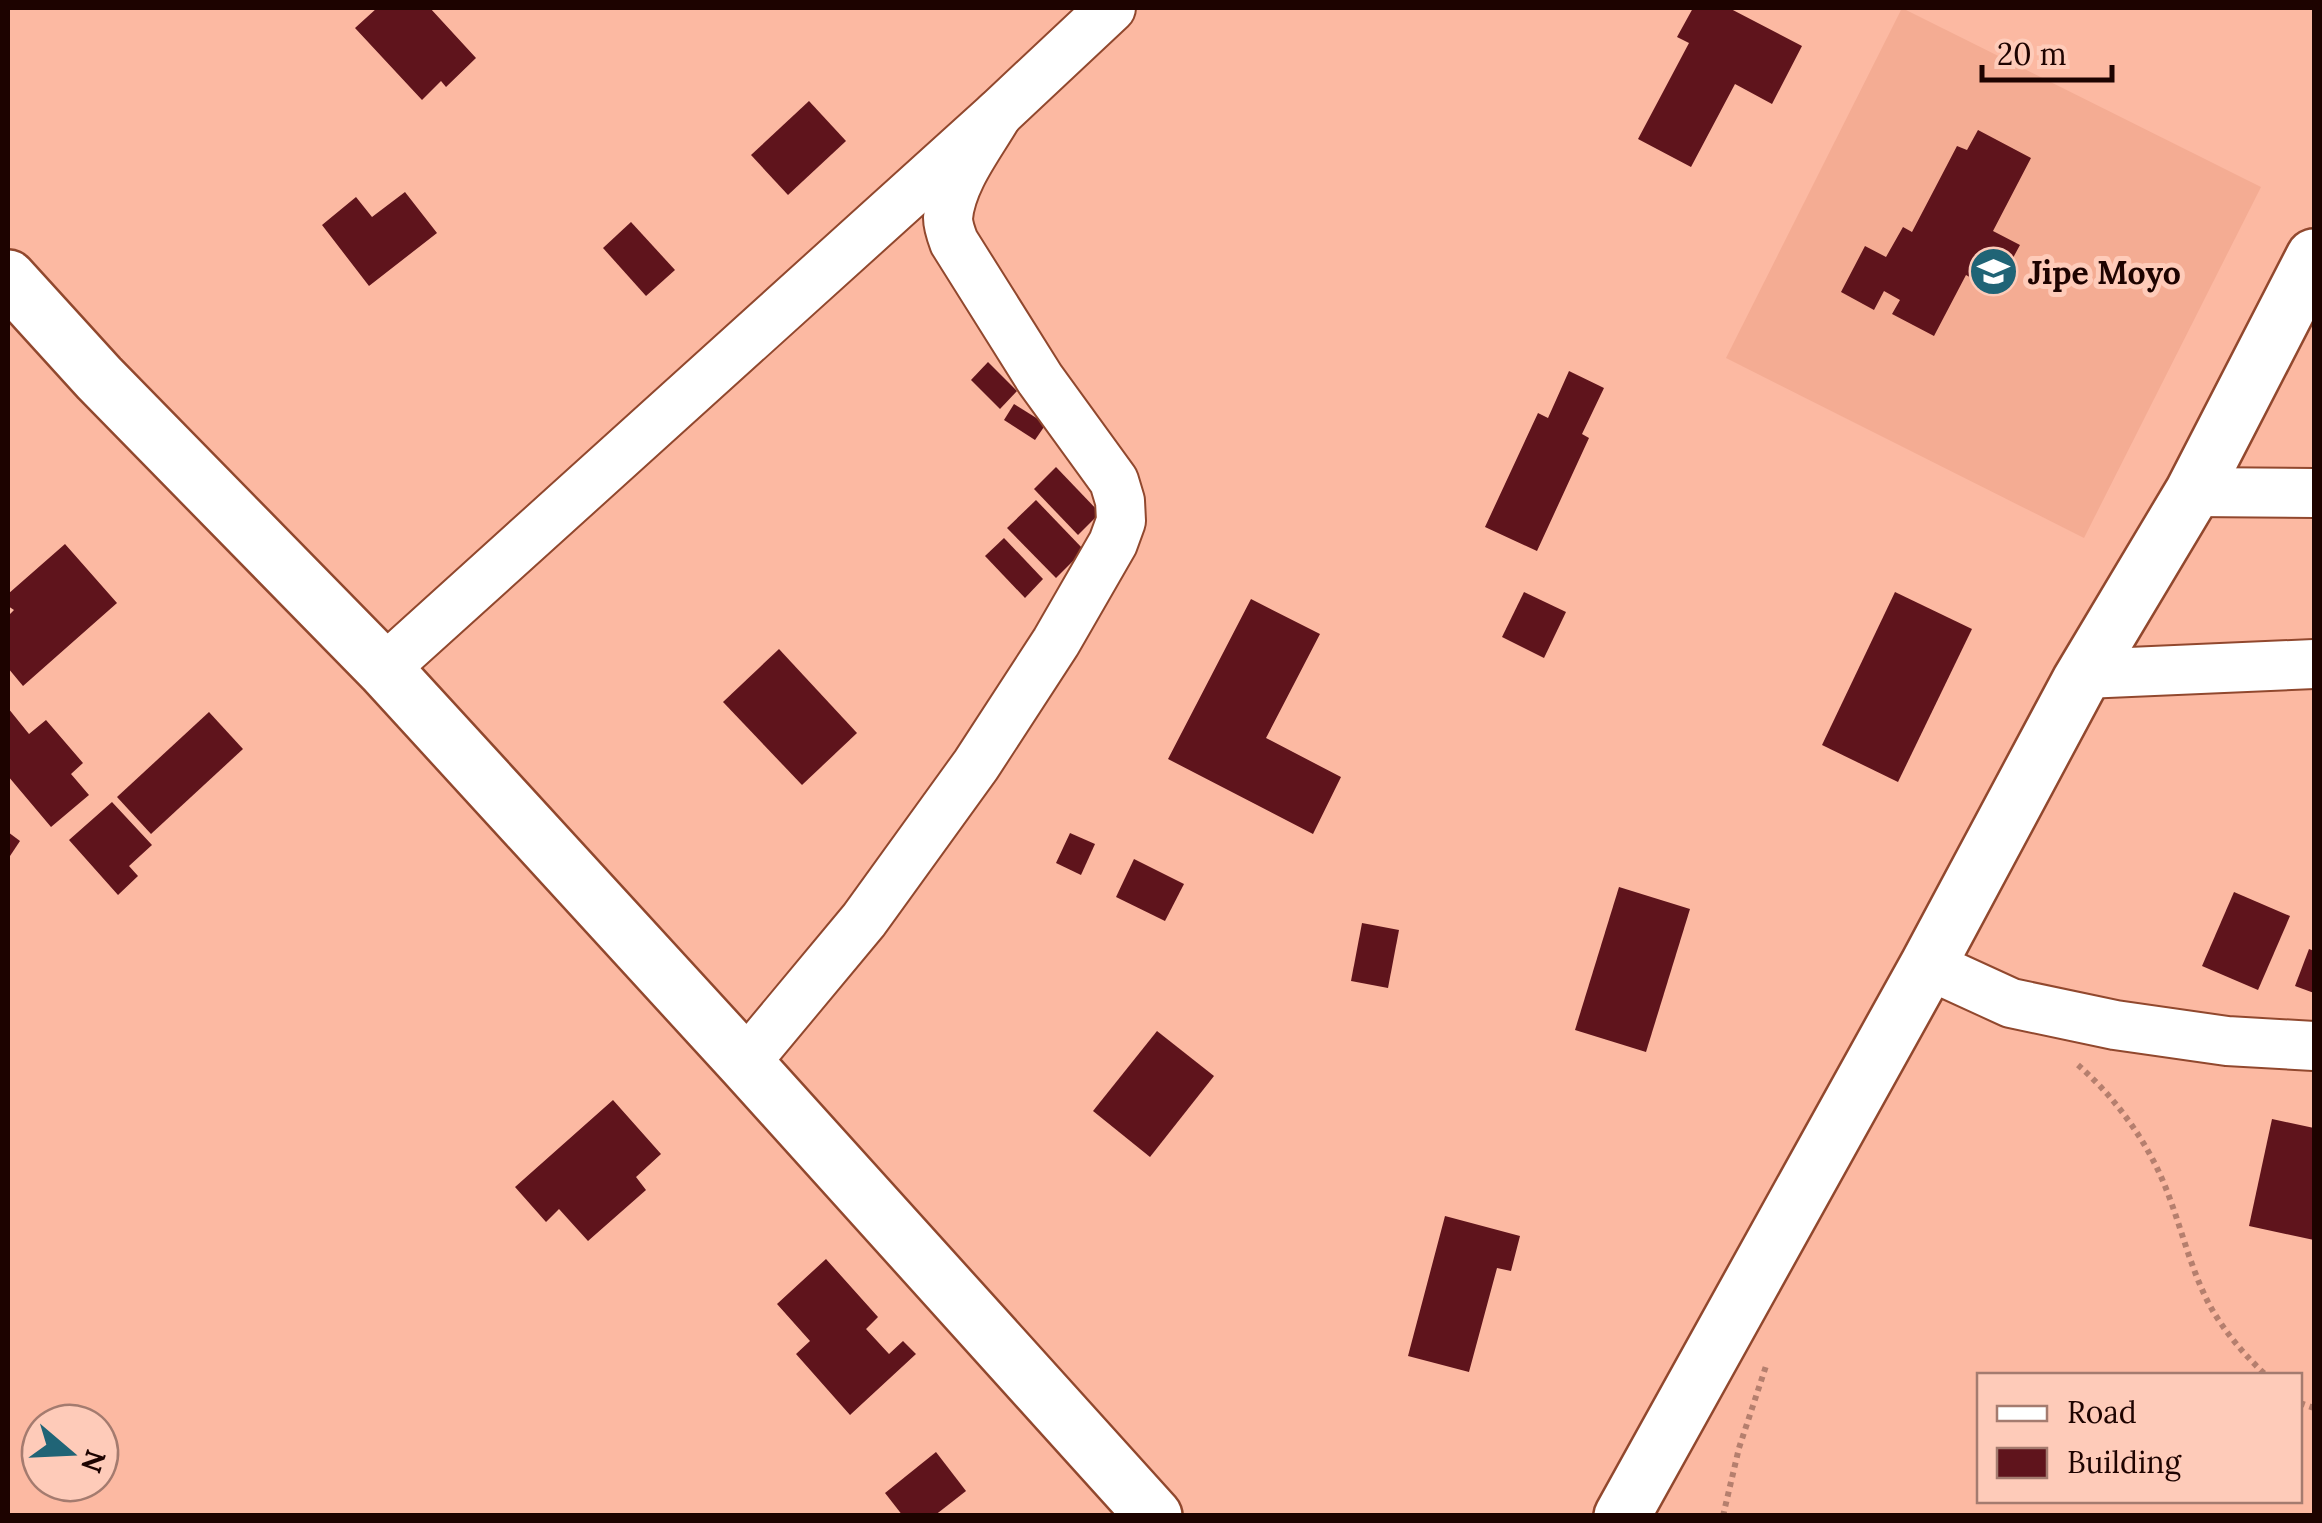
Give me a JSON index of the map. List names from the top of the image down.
{
  "places": {
    "school or university": ["Jipe Moyo"]
  },
  "legend": ["Road", "Building"],
  "scale_bar": "20 m",
  "north": "right"
}
